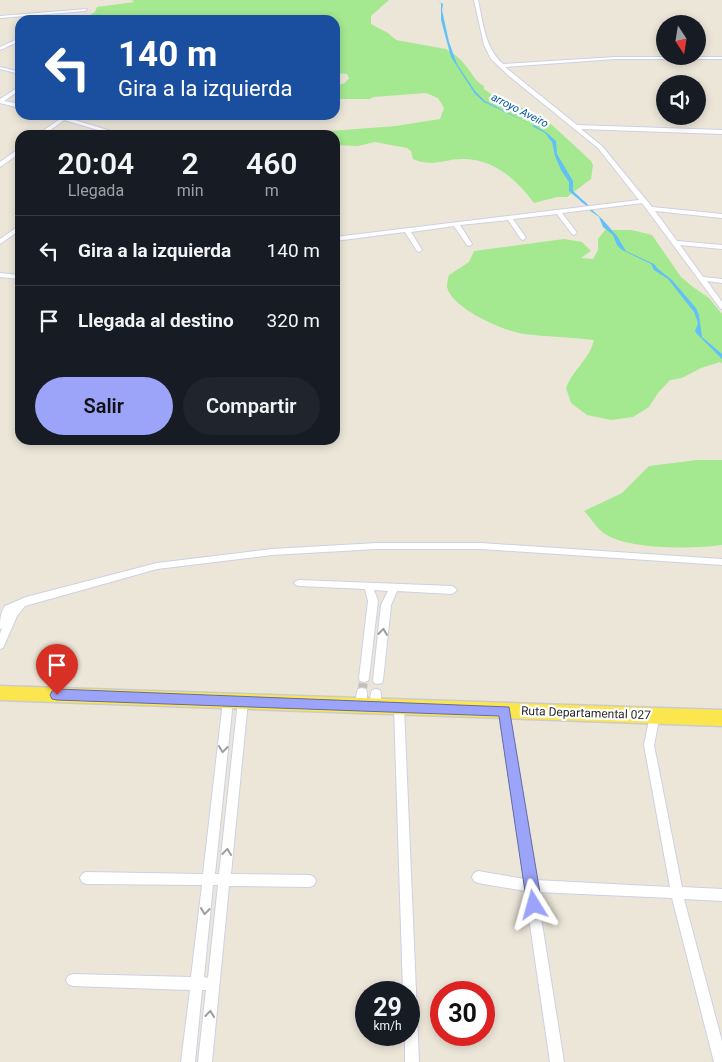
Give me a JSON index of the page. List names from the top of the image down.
{
  "streets": {
    "main road": ["Ruta Departamental 027"]
  },
  "water": ["arroyo Aveiro"],
  "north": "bottom",
  "page": {
    "turn": ["140 m", "Gira a la izquierda"],
    "eta": [
      "20:04",
      "Llegada",
      "2",
      "min",
      "460",
      "m"
    ],
    "list": [
      {
        "name": "Gira a la izquierda",
        "value": "140 m"
      },
      {
        "name": "Llegada al destino",
        "value": "320 m"
      }
    ],
    "buttons": ["Salir", "Compartir"],
    "speed": "29 km/h",
    "limit": "30"
  }
}
